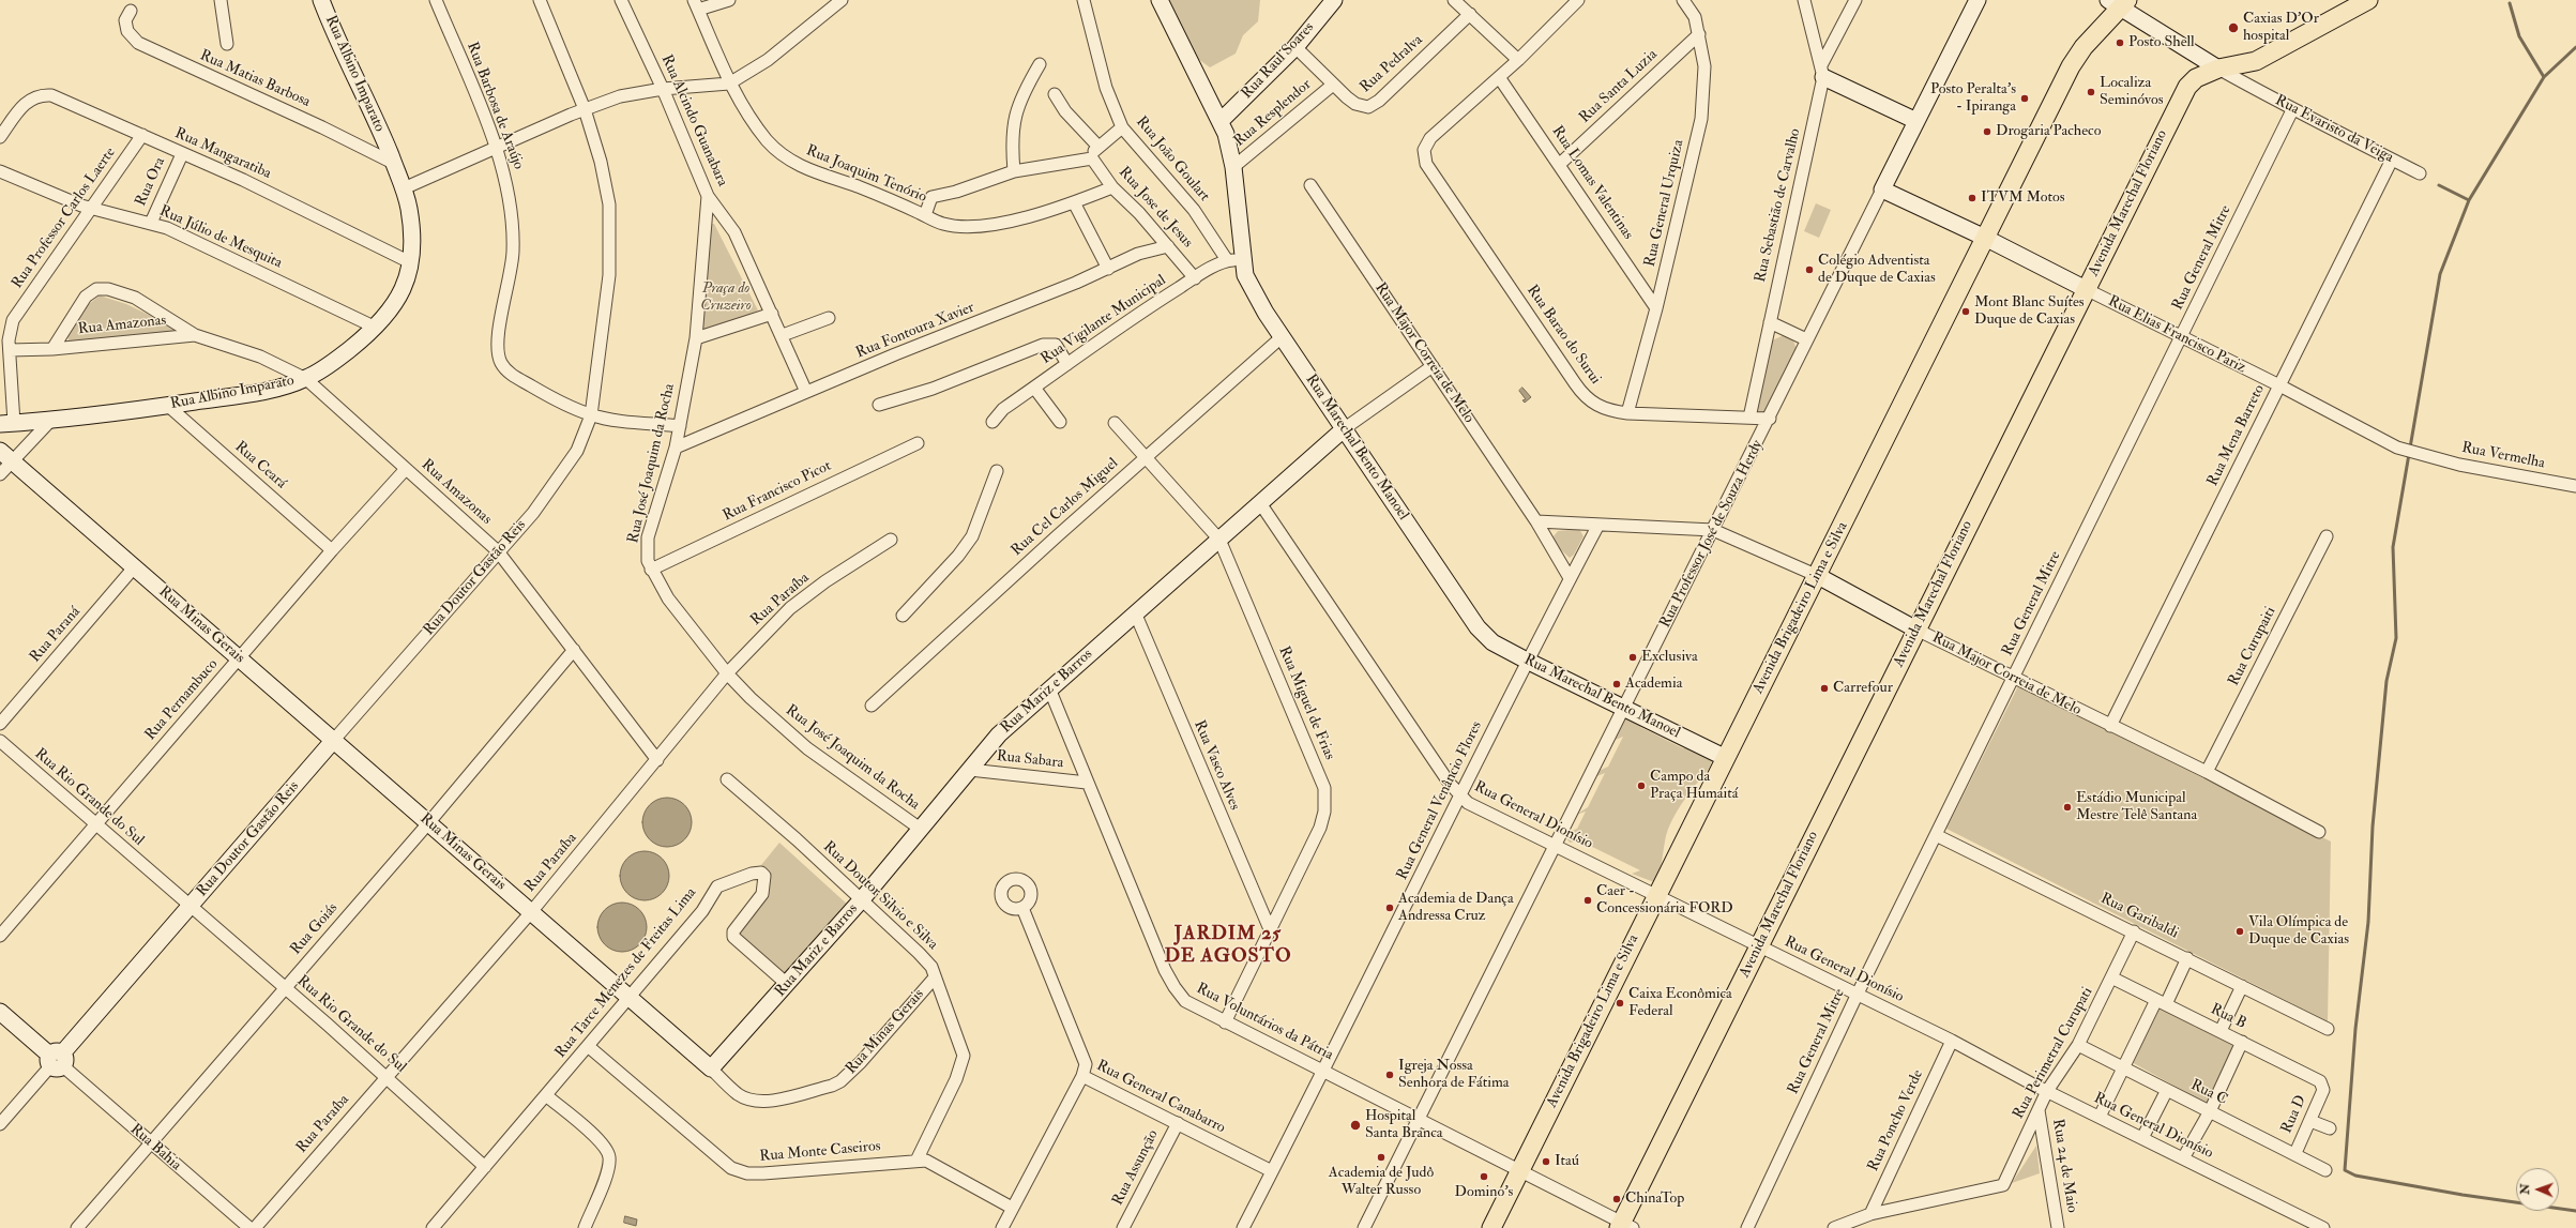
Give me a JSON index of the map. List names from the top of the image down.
{
  "streets": {
    "main road": ["Avenida Marechal Floriano", "Avenida Brigadeiro Lima e Silva"],
    "street": [
      "Rua Raul Soares",
      "Rua Pedralva",
      "Rua Albino Imparato",
      "Rua Matias Barbosa",
      "Rua Santa Luzia",
      "Rua Barbosa de Araújo",
      "Rua Resplendor",
      "Rua Alcindo Guanabara",
      "Rua Evaristo da Veiga",
      "Rua Mangaratiba",
      "Rua Joāo Goulart",
      "Rua Joaquim Tenório",
      "Rua Ora",
      "Rua Lomas Valentinas",
      "Rua General Urquiza",
      "Rua Sebastião de Carvalho",
      "Rua Jose de Jesus",
      "Rua Professor Carlos Laerte",
      "Rua Júlio de Mesquita",
      "Rua General Mitre",
      "Rua Vigilante Municipal",
      "Rua Amazonas",
      "Rua Fontoura Xavier",
      "Rua Barao do Surui",
      "Rua Elias Francisco Pariz",
      "Rua Major Correia de Melo",
      "Rua Mena Barreto",
      "Rua Marechal Bento Manoel",
      "Rua Vermelha",
      "Rua José Joaquim da Rocha",
      "Rua Ceará",
      "Rua Francisco Picot",
      "Rua Cel Carlos Miguel",
      "Rua Professor José de Souza Herdy",
      "Rua Doutor Gastão Reis",
      "Rua Paraíba",
      "Rua Minas Gerais",
      "Rua Paraná",
      "Rua Curupaiti",
      "Rua Mariz e Barros",
      "Rua Pernambuco",
      "Rua Miguel de Frias",
      "Rua Sabara",
      "Rua Vasco Alves",
      "Rua Rio Grande do Sul",
      "Rua General Venâncio Flores",
      "Rua General Dionísio",
      "Rua Doutor Silvio e Silva",
      "Rua Garibaldi",
      "Rua Goiás",
      "Rua Tarce Menezes de Freitas Lima",
      "Rua B",
      "Rua Voluntários da Pátria",
      "Rua Perimetral Curupati",
      "Rua C",
      "Rua General Canabarro",
      "Rua D",
      "Rua Poncho Verde",
      "Rua Bahia",
      "Rua Monte Caseiros",
      "Rua 24 de Maio",
      "Rua Assunção"
    ]
  },
  "crossings": [
    ["Rua Raul Soares", "Rua Pedralva"],
    ["Rua Raul Soares", "Rua Marechal Bento Manoel"],
    ["Rua Pedralva", "Rua Resplendor"],
    ["Rua Albino Imparato", "Rua Matias Barbosa"],
    ["Rua Albino Imparato", "Rua Mangaratiba"],
    ["Rua Albino Imparato", "Rua Professor Carlos Laerte"],
    ["Rua Albino Imparato", "Rua Júlio de Mesquita"],
    ["Rua Albino Imparato", "Rua Amazonas"],
    ["Rua Albino Imparato", "Rua Ceará"],
    ["Rua Santa Luzia", "Rua Lomas Valentinas"],
    ["Rua Santa Luzia", "Rua General Urquiza"],
    ["Rua Barbosa de Araújo", "Rua José Joaquim da Rocha"],
    ["Rua Barbosa de Araújo", "Rua Doutor Gastão Reis"],
    ["Rua Resplendor", "Rua Marechal Bento Manoel"],
    ["Rua Alcindo Guanabara", "Rua Fontoura Xavier"],
    ["Rua Alcindo Guanabara", "Rua José Joaquim da Rocha"],
    ["Rua Evaristo da Veiga", "Avenida Marechal Floriano"],
    ["Rua Evaristo da Veiga", "Rua General Mitre"],
    ["Rua Evaristo da Veiga", "Rua Mena Barreto"],
    ["Rua Evaristo da Veiga", "Avenida Brigadeiro Lima e Silva"],
    ["Rua Mangaratiba", "Rua Ora"],
    ["Rua Mangaratiba", "Rua Professor Carlos Laerte"],
    ["Rua Joāo Goulart", "Rua Vigilante Municipal"],
    ["Rua Joāo Goulart", "Rua Marechal Bento Manoel"],
    ["Rua Joaquim Tenório", "Rua Jose de Jesus"],
    ["Rua Ora", "Rua Júlio de Mesquita"],
    ["Rua Lomas Valentinas", "Rua General Urquiza"],
    ["Rua Lomas Valentinas", "Rua Barao do Surui"],
    ["Rua General Urquiza", "Rua Barao do Surui"],
    ["Avenida Marechal Floriano", "Rua Elias Francisco Pariz"],
    ["Avenida Marechal Floriano", "Rua Major Correia de Melo"],
    ["Avenida Marechal Floriano", "Rua General Dionísio"],
    ["Avenida Marechal Floriano", "Rua Voluntários da Pátria"],
    ["Rua Sebastião de Carvalho", "Rua Barao do Surui"],
    ["Rua Jose de Jesus", "Rua Vigilante Municipal"],
    ["Rua Jose de Jesus", "Rua Fontoura Xavier"],
    ["Rua Professor Carlos Laerte", "Rua Júlio de Mesquita"],
    ["Rua Professor Carlos Laerte", "Rua Amazonas"],
    ["Rua General Mitre", "Rua Elias Francisco Pariz"],
    ["Rua General Mitre", "Rua Major Correia de Melo"],
    ["Rua General Mitre", "Rua General Dionísio"],
    ["Rua General Mitre", "Rua Garibaldi"],
    ["Rua Vigilante Municipal", "Rua Marechal Bento Manoel"],
    ["Rua Amazonas", "Rua Doutor Gastão Reis"],
    ["Rua Amazonas", "Rua Paraíba"],
    ["Rua Amazonas", "Rua Pernambuco"],
    ["Rua Amazonas", "Rua Goiás"],
    ["Rua Fontoura Xavier", "Rua José Joaquim da Rocha"],
    ["Rua Barao do Surui", "Rua Professor José de Souza Herdy"],
    ["Rua Elias Francisco Pariz", "Rua Mena Barreto"],
    ["Rua Elias Francisco Pariz", "Rua Vermelha"],
    ["Rua Elias Francisco Pariz", "Rua Professor José de Souza Herdy"],
    ["Rua Elias Francisco Pariz", "Avenida Brigadeiro Lima e Silva"],
    ["Rua Major Correia de Melo", "Rua Mena Barreto"],
    ["Rua Major Correia de Melo", "Rua Professor José de Souza Herdy"],
    ["Rua Major Correia de Melo", "Avenida Brigadeiro Lima e Silva"],
    ["Rua Major Correia de Melo", "Rua Curupaiti"],
    ["Rua Major Correia de Melo", "Rua Mariz e Barros"],
    ["Rua Major Correia de Melo", "Rua General Venâncio Flores"],
    ["Rua Marechal Bento Manoel", "Rua Cel Carlos Miguel"],
    ["Rua Marechal Bento Manoel", "Rua Professor José de Souza Herdy"],
    ["Rua Marechal Bento Manoel", "Avenida Brigadeiro Lima e Silva"],
    ["Rua Marechal Bento Manoel", "Rua Mariz e Barros"],
    ["Rua Marechal Bento Manoel", "Rua General Venâncio Flores"],
    ["Rua José Joaquim da Rocha", "Rua Francisco Picot"],
    ["Rua José Joaquim da Rocha", "Rua Paraíba"],
    ["Rua José Joaquim da Rocha", "Rua Mariz e Barros"],
    ["Rua Ceará", "Rua Pernambuco"],
    ["Rua Cel Carlos Miguel", "Rua Miguel de Frias"],
    ["Rua Professor José de Souza Herdy", "Rua General Dionísio"],
    ["Rua Professor José de Souza Herdy", "Rua Voluntários da Pátria"],
    ["Rua Doutor Gastão Reis", "Rua Minas Gerais"],
    ["Rua Doutor Gastão Reis", "Rua Rio Grande do Sul"],
    ["Rua Doutor Gastão Reis", "Rua Bahia"],
    ["Rua Paraíba", "Rua Minas Gerais"],
    ["Rua Paraíba", "Rua Rio Grande do Sul"],
    ["Avenida Brigadeiro Lima e Silva", "Rua General Dionísio"],
    ["Avenida Brigadeiro Lima e Silva", "Rua Voluntários da Pátria"],
    ["Rua Minas Gerais", "Rua Paraná"],
    ["Rua Minas Gerais", "Rua Mariz e Barros"],
    ["Rua Minas Gerais", "Rua Pernambuco"],
    ["Rua Minas Gerais", "Rua Doutor Silvio e Silva"],
    ["Rua Minas Gerais", "Rua Goiás"],
    ["Rua Minas Gerais", "Rua Tarce Menezes de Freitas Lima"],
    ["Rua Mariz e Barros", "Rua Miguel de Frias"],
    ["Rua Mariz e Barros", "Rua Sabara"],
    ["Rua Mariz e Barros", "Rua Vasco Alves"],
    ["Rua Mariz e Barros", "Rua General Dionísio"],
    ["Rua Mariz e Barros", "Rua Doutor Silvio e Silva"],
    ["Rua Mariz e Barros", "Rua Tarce Menezes de Freitas Lima"],
    ["Rua Mariz e Barros", "Rua Voluntários da Pátria"],
    ["Rua Pernambuco", "Rua Rio Grande do Sul"],
    ["Rua Miguel de Frias", "Rua Vasco Alves"],
    ["Rua Miguel de Frias", "Rua Voluntários da Pátria"],
    ["Rua Sabara", "Rua Voluntários da Pátria"],
    ["Rua Rio Grande do Sul", "Rua Goiás"],
    ["Rua Rio Grande do Sul", "Rua Tarce Menezes de Freitas Lima"],
    ["Rua General Venâncio Flores", "Rua General Dionísio"],
    ["Rua General Venâncio Flores", "Rua Voluntários da Pátria"],
    ["Rua General Venâncio Flores", "Rua General Canabarro"],
    ["Rua General Dionísio", "Rua Perimetral Curupati"],
    ["Rua General Dionísio", "Rua Poncho Verde"],
    ["Rua Doutor Silvio e Silva", "Rua Monte Caseiros"],
    ["Rua Garibaldi", "Rua Perimetral Curupati"],
    ["Rua Goiás", "Rua Bahia"],
    ["Rua Tarce Menezes de Freitas Lima", "Rua Monte Caseiros"],
    ["Rua B", "Rua Perimetral Curupati"],
    ["Rua B", "Rua D"],
    ["Rua Perimetral Curupati", "Rua C"],
    ["Rua Perimetral Curupati", "Rua Poncho Verde"],
    ["Rua Perimetral Curupati", "Rua 24 de Maio"],
    ["Rua C", "Rua D"],
    ["Rua General Canabarro", "Rua Assunção"]
  ],
  "districts": ["JARDIM 25 DE AGOSTO"],
  "parks": ["Praça do Cruzeiro"],
  "places": [
    "Caxias D'Or hospital",
    "Posto Shell",
    "Localiza Seminóvos",
    "Posto Peralta's - Ipiranga",
    "Drogaria Pacheco",
    "ITVM Motos",
    "Colégio Adventista de Duque de Caxias",
    "Mont Blanc Suítes Duque de Caxias",
    "Exclusiva",
    "Academia",
    "Carrefour",
    "Campo da Praça Humaitá",
    "Estádio Municipal Mestre Telê Santana",
    "Caer - Concessionária FORD",
    "Academia de Dança Andressa Cruz",
    "Vila Olímpica de Duque de Caxias",
    "Caixa Econômica Federal",
    "Igreja Nossa Senhora de Fátima",
    "Hospital Santa Branca",
    "Academia de Judô Walter Russo",
    "Itaú",
    "Domino's",
    "ChinaTop"
  ],
  "north": "left"
}
